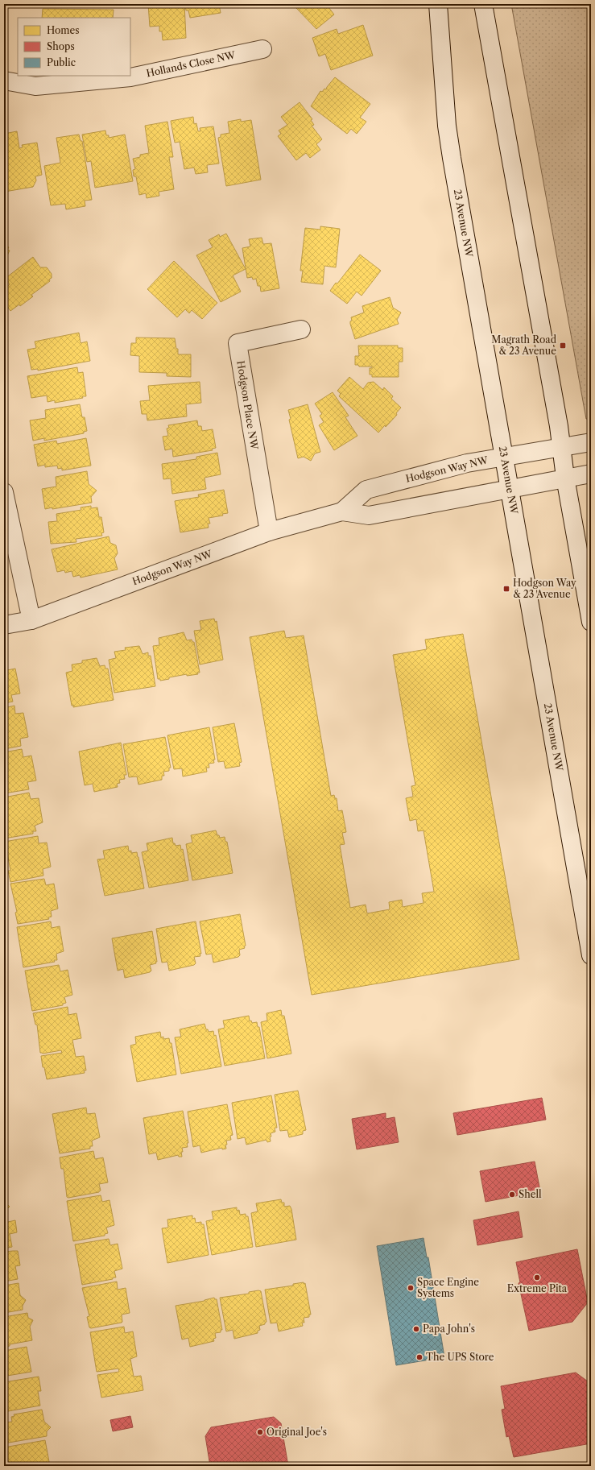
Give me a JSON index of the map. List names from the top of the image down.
{
  "streets": {
    "main road": [
      "Hollands Close NW",
      "23 Avenue NW",
      "Hodgson Place NW",
      "Hodgson Way NW"
    ]
  },
  "crossings": [
    ["23 Avenue NW", "Hodgson Way NW"],
    ["Hodgson Place NW", "Hodgson Way NW"]
  ],
  "places": {
    "transit": ["Magrath Road & 23 Avenue", "Hodgson Way & 23 Avenue"],
    "other": [
      "Shell",
      "Extreme Pita",
      "Space Engine Systems",
      "Papa John's",
      "The UPS Store",
      "Original Joe's"
    ]
  },
  "legend": ["Homes", "Shops", "Public"]
}
